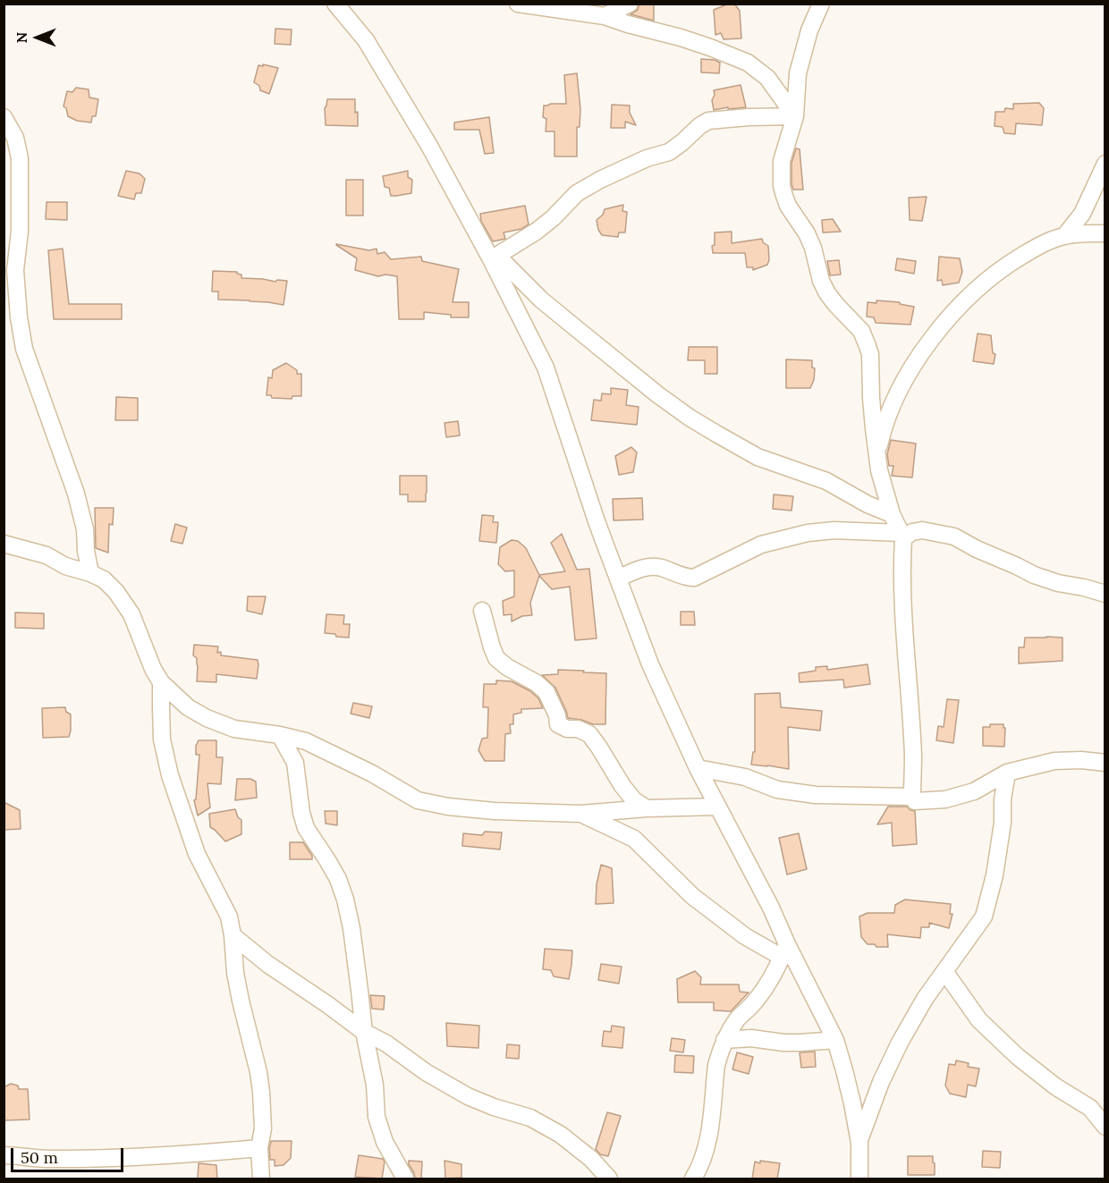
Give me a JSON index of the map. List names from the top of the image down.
{
  "scale_bar": "50 m",
  "north": "left"
}
